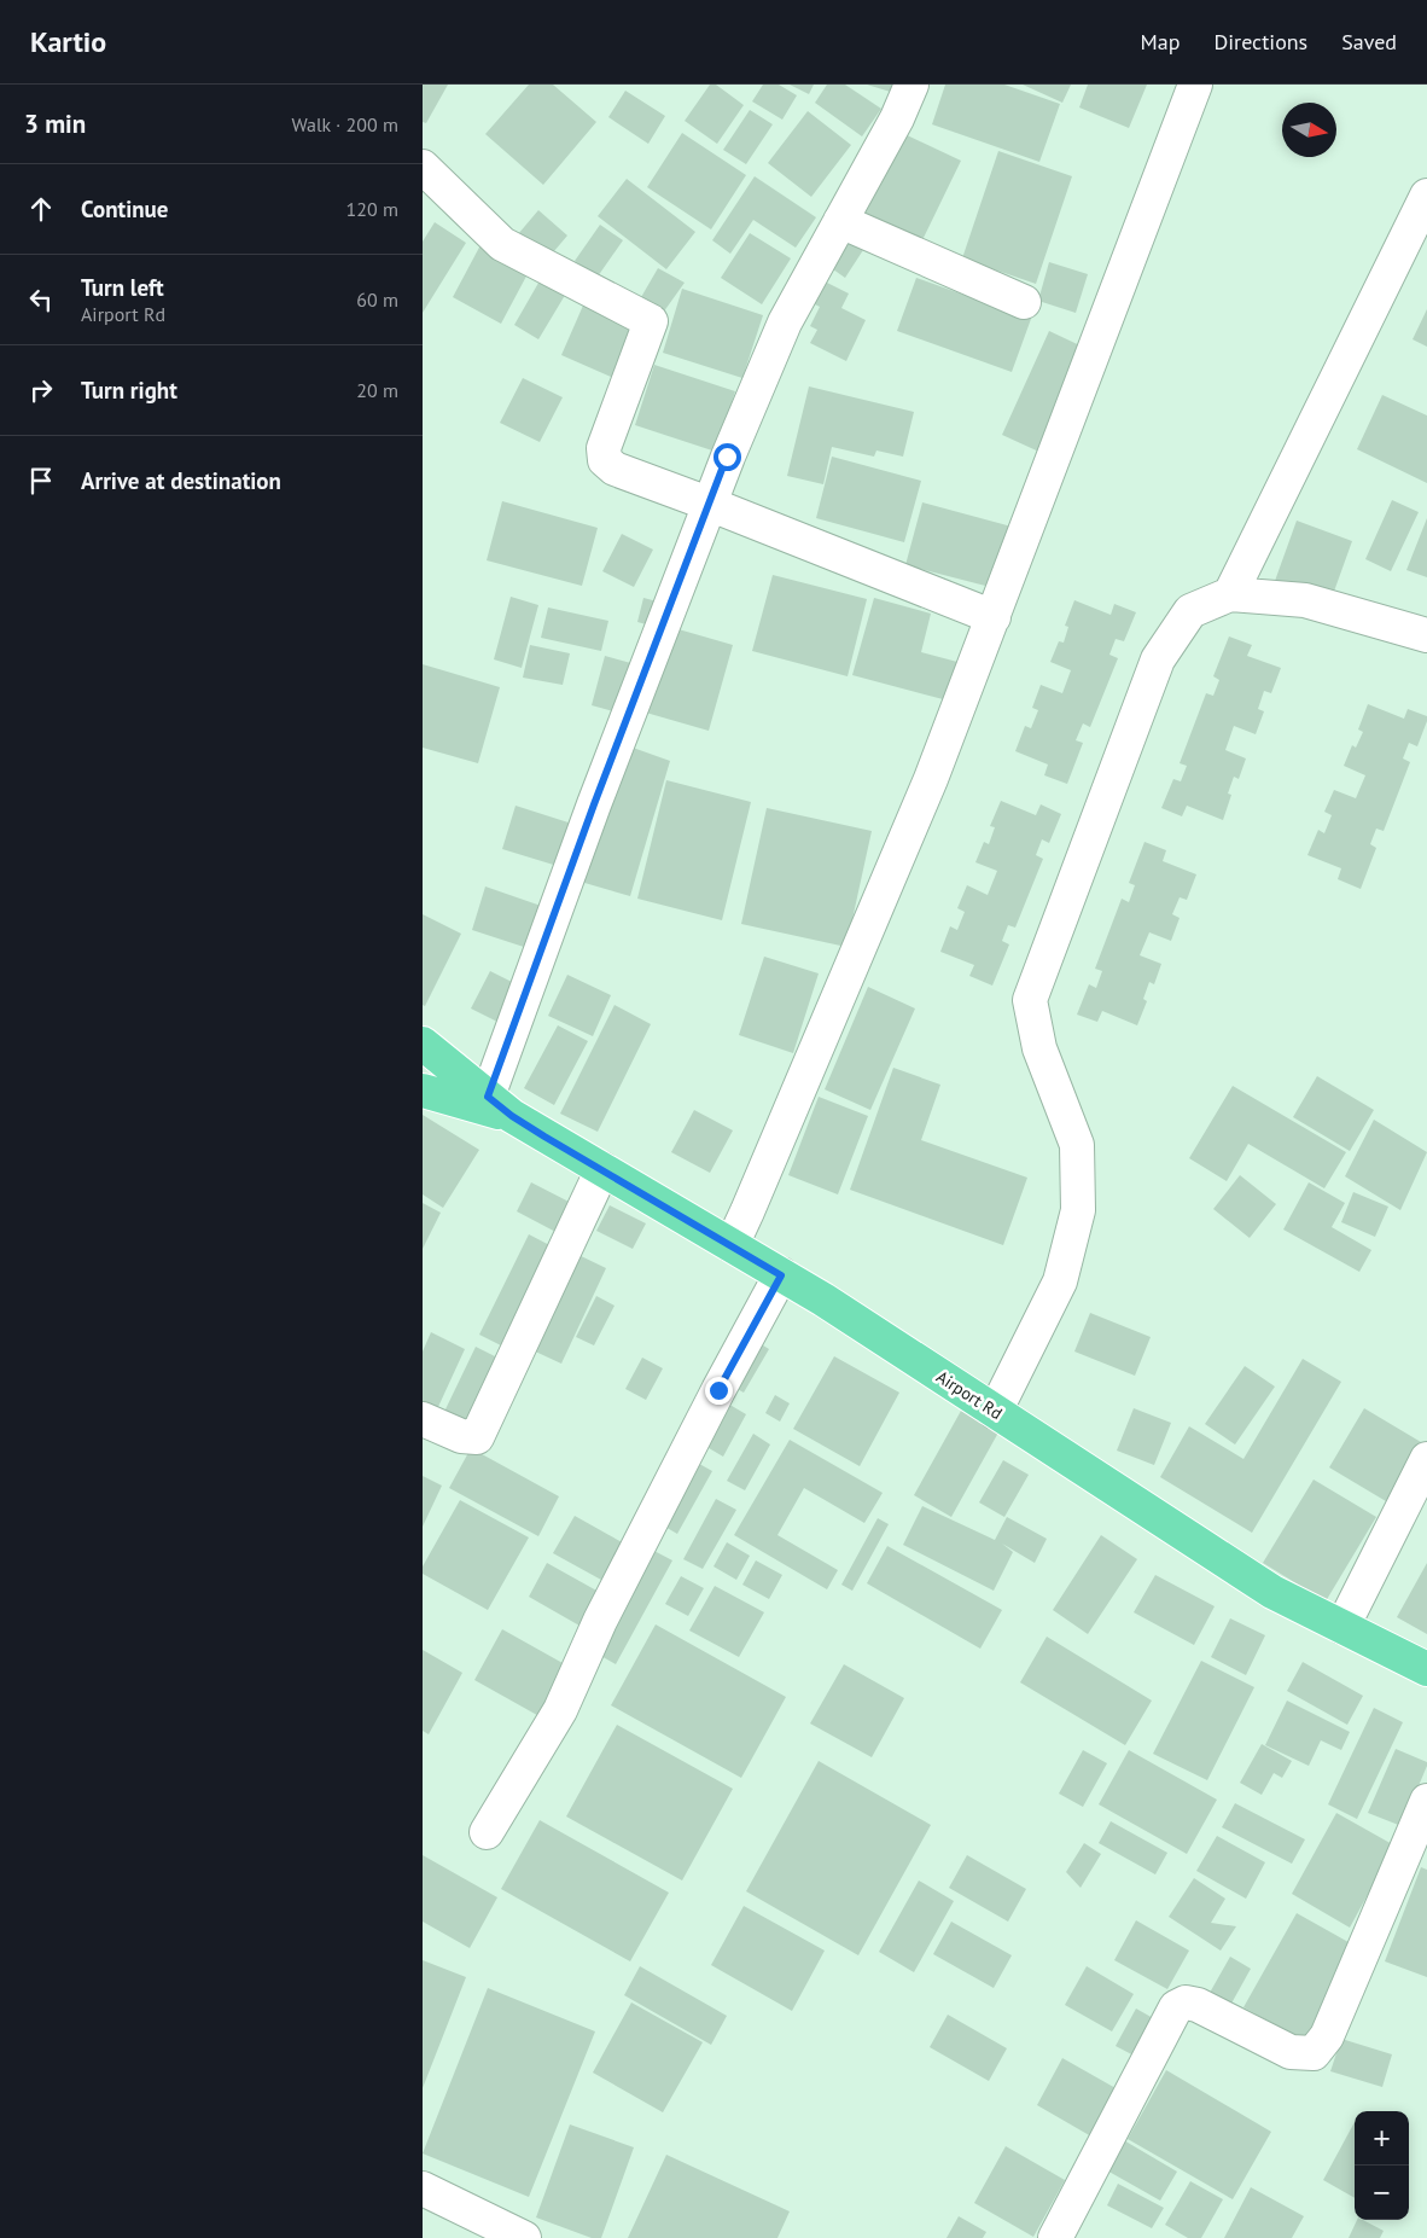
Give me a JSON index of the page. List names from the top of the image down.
{
  "streets": {
    "main road": ["Airport Rd"]
  },
  "north": "right",
  "page": {
    "header": "Kartio",
    "nav": ["Map", "Directions", "Saved"],
    "heading": ["3 min", "Walk · 200 m"],
    "list": [
      ["Continue", "120 m"],
      ["Turn left", "Airport Rd", "60 m"],
      ["Turn right", "20 m"],
      "Arrive at destination"
    ],
    "map_buttons": ["+", "−"]
  }
}
